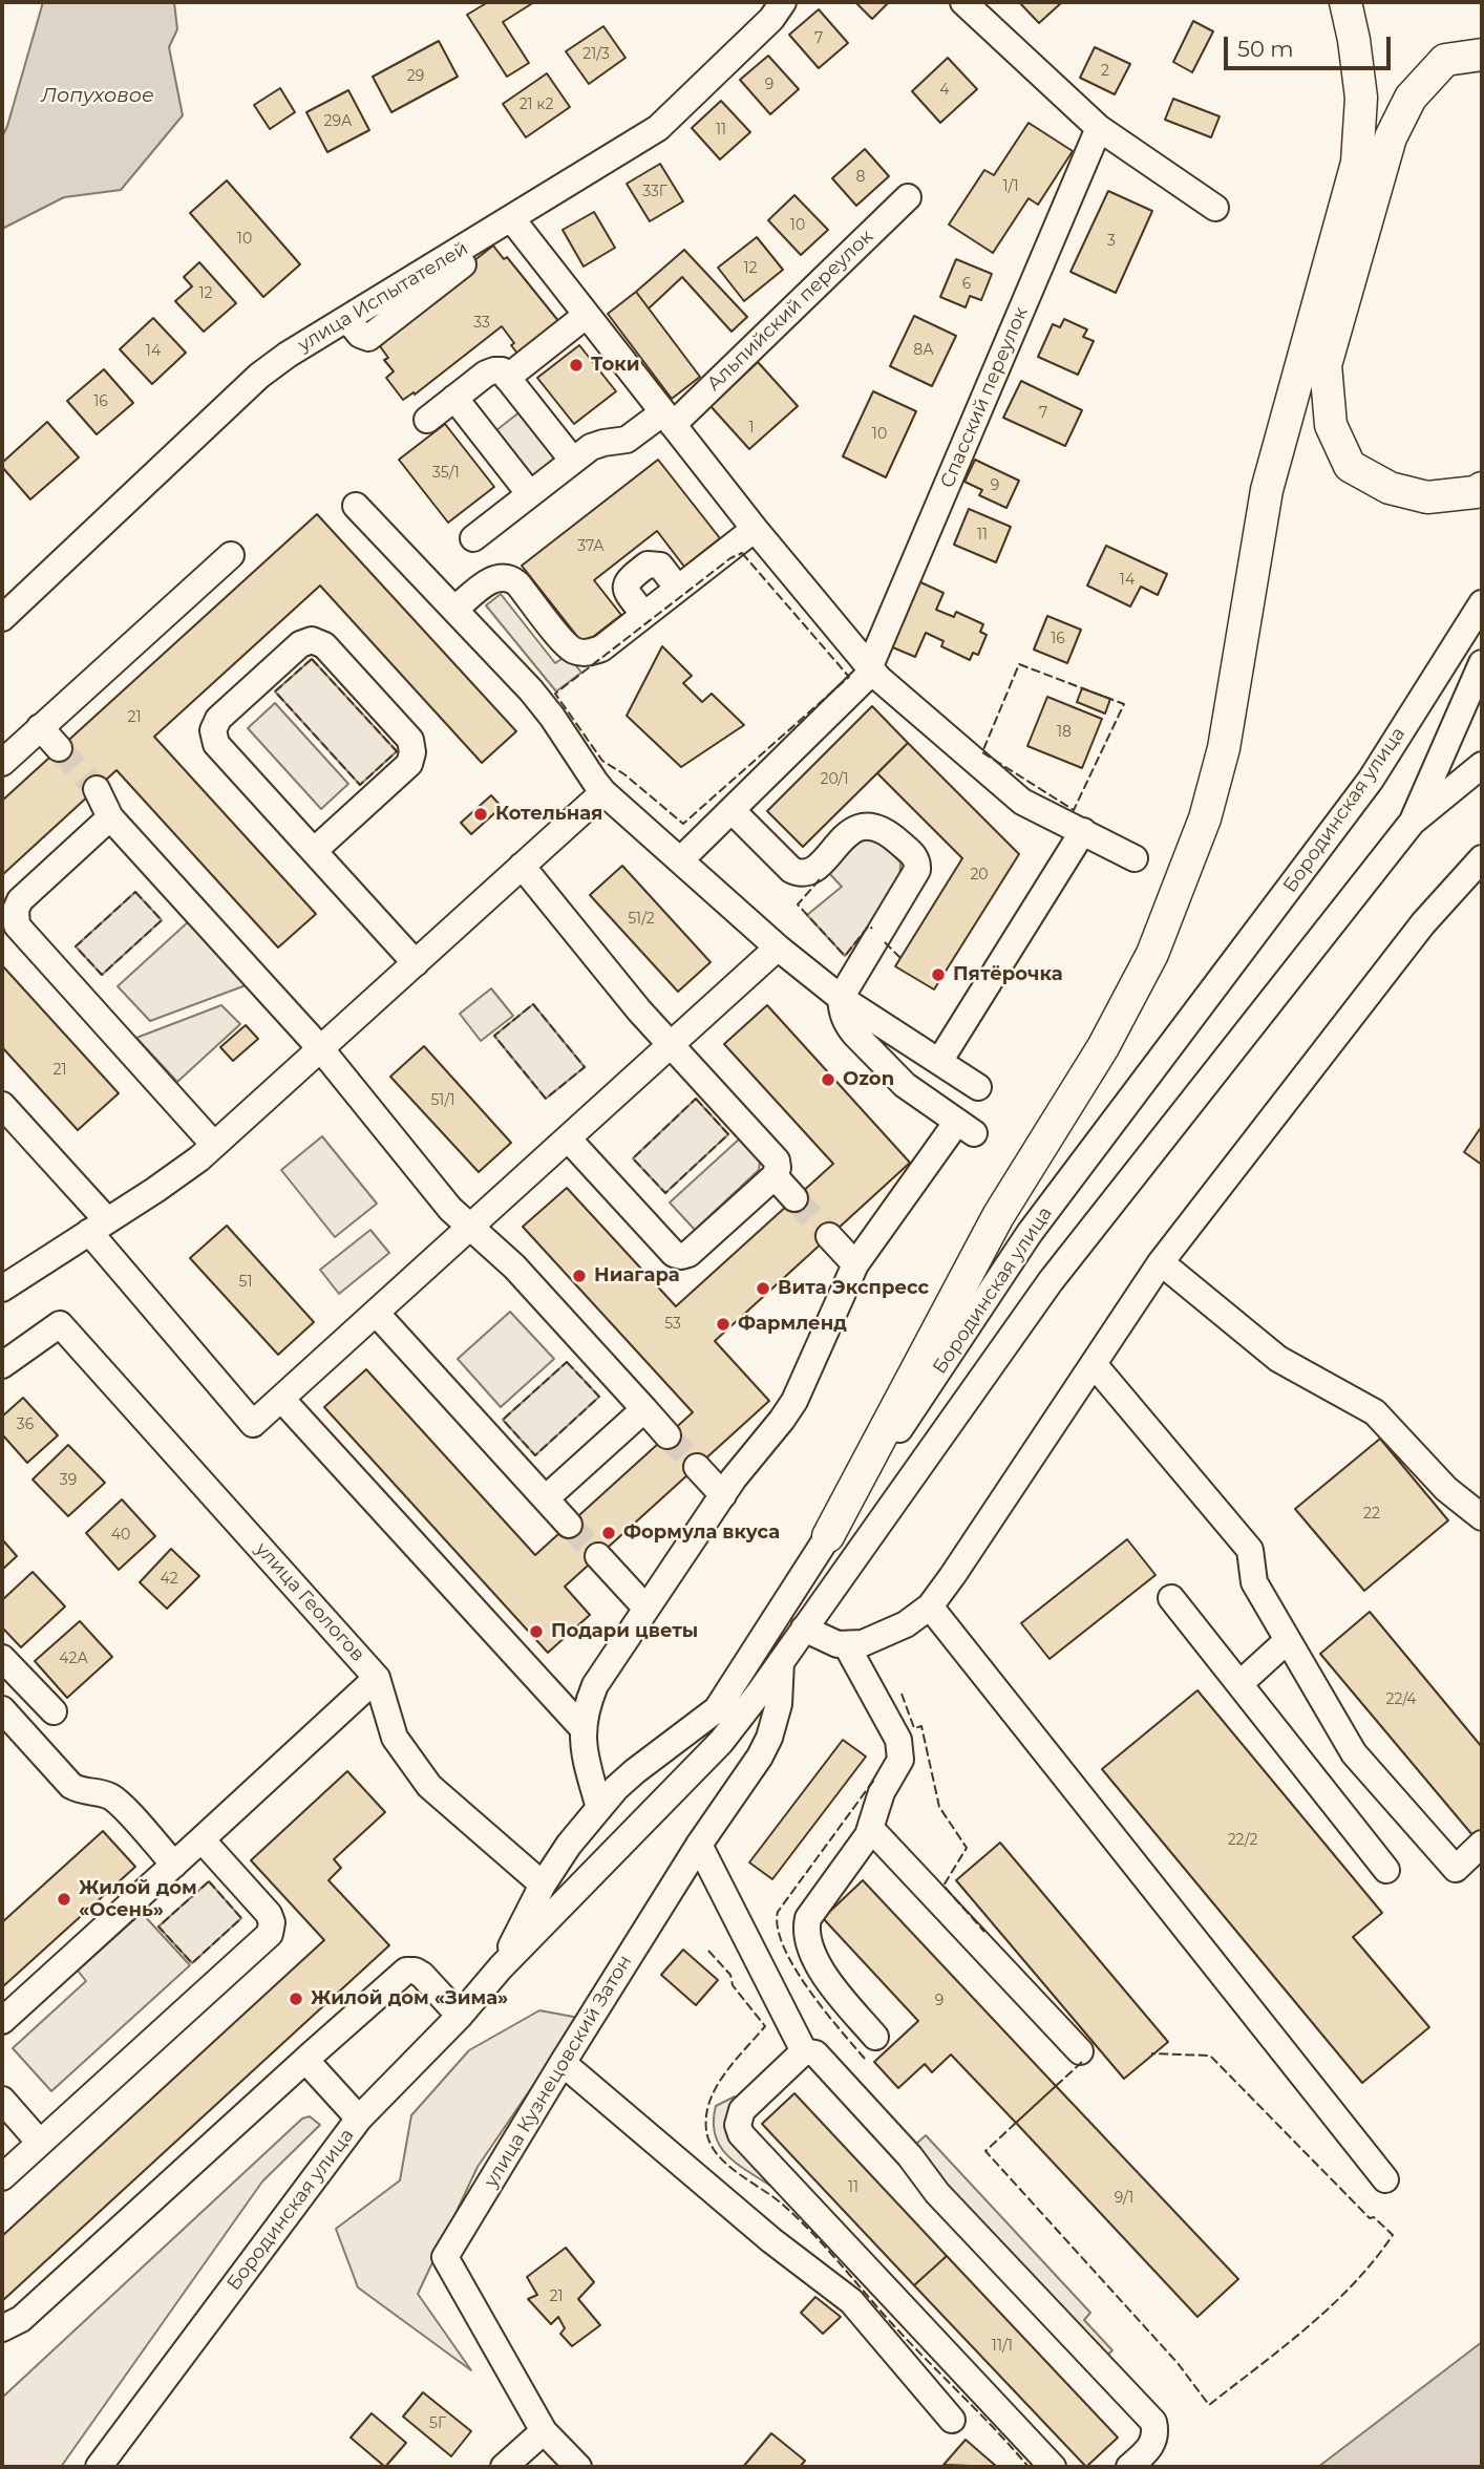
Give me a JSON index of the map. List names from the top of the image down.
{
  "streets": {
    "street": [
      "улица Испытателей",
      "Альпийский переулок",
      "Спасский переулок",
      "Бородинская улица",
      "улица Геологов",
      "улица Кузнецовский Затон"
    ]
  },
  "crossings": [
    ["Бородинская улица", "улица Геологов"],
    ["Бородинская улица", "улица Кузнецовский Затон"]
  ],
  "water": ["Лопуховое"],
  "places": [
    "Токи",
    "Котельная",
    "Пятёрочка",
    "Ozon",
    "Ниагара",
    "Вита Экспресс",
    "Фармленд",
    "Формула вкуса",
    "Подари цветы",
    "Жилой дом «Осень»",
    "Жилой дом «Зима»"
  ],
  "house_numbers": [
    "7",
    "21/3",
    "2",
    "29",
    "9",
    "4",
    "21 к2",
    "29А",
    "11",
    "8",
    "1/1",
    "33Г",
    "10",
    "10",
    "3",
    "12",
    "6",
    "12",
    "33",
    "8А",
    "14",
    "16",
    "7",
    "1",
    "10",
    "35/1",
    "9",
    "11",
    "37А",
    "14",
    "16",
    "21",
    "18",
    "20/1",
    "20",
    "51/2",
    "21",
    "51/1",
    "51",
    "53",
    "36",
    "39",
    "22",
    "40",
    "42",
    "42А",
    "22/4",
    "22/2",
    "9",
    "11",
    "9/1",
    "21",
    "11/1",
    "5Г"
  ],
  "scale_bar": "50 m"
}
